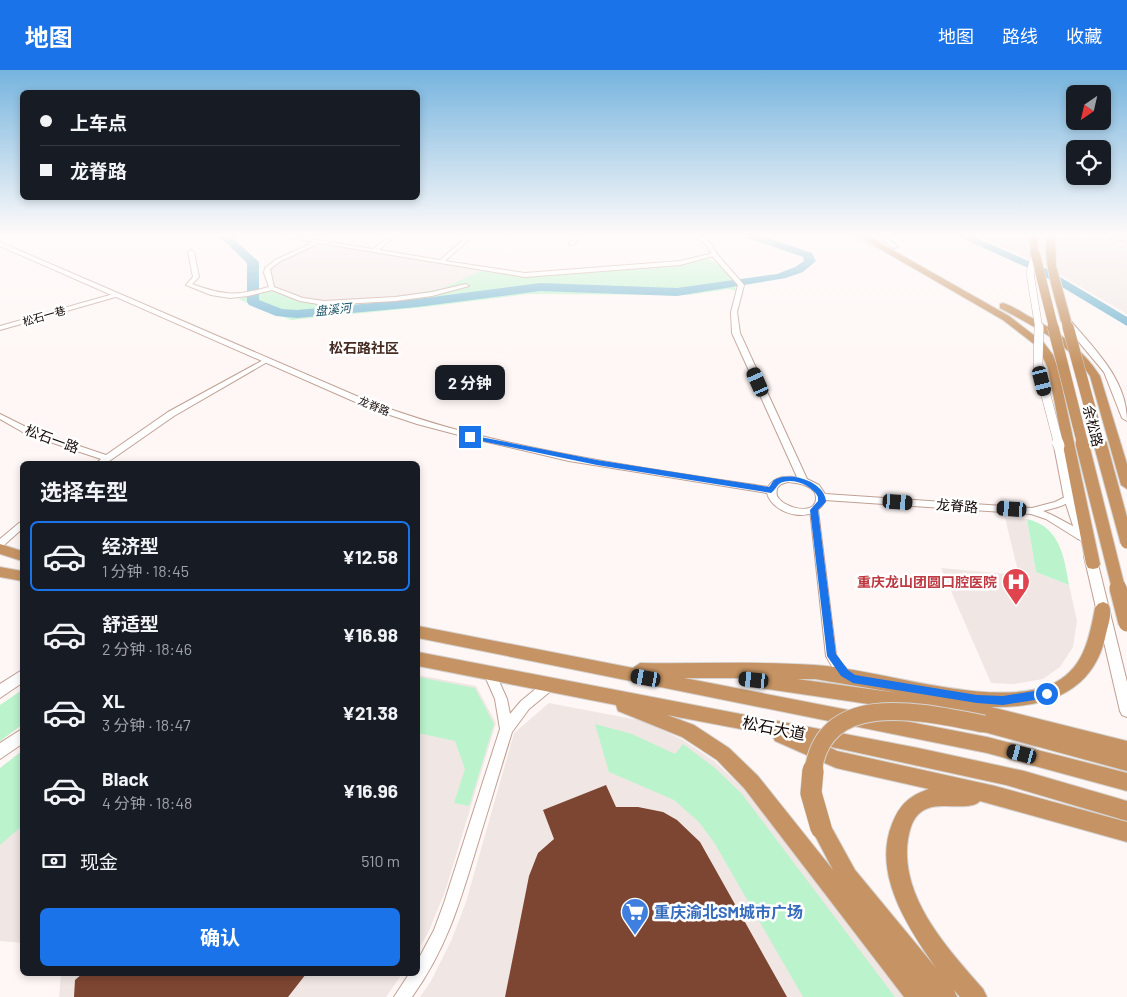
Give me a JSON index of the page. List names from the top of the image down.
{
  "streets": {
    "highway": ["余松路", "松石大道"],
    "street": ["松石一巷", "龙脊路", "松石一路"]
  },
  "crossings": [
    ["松石一巷", "龙脊路"]
  ],
  "districts": ["松石路社区"],
  "water": ["盘溪河"],
  "places": {
    "hospital": ["重庆龙山团圆口腔医院"],
    "supermarket": ["重庆渝北SM城市广场"]
  },
  "north": "bottom left",
  "page": {
    "header": "地图",
    "nav": ["地图", "路线", "收藏"],
    "banner": ["上车点", "龙脊路"],
    "bubble": "2 分钟",
    "heading": "选择车型",
    "list": [
      {
        "name": "经济型",
        "note": "1 分钟 · 18:45",
        "value": "¥12.58"
      },
      {
        "name": "舒适型",
        "note": "2 分钟 · 18:46",
        "value": "¥16.98"
      },
      {
        "name": "XL",
        "note": "3 分钟 · 18:47",
        "value": "¥21.38"
      },
      {
        "name": "Black",
        "note": "4 分钟 · 18:48",
        "value": "¥16.96"
      }
    ],
    "pay": ["现金", "510 m"],
    "buttons": "确认"
  }
}
